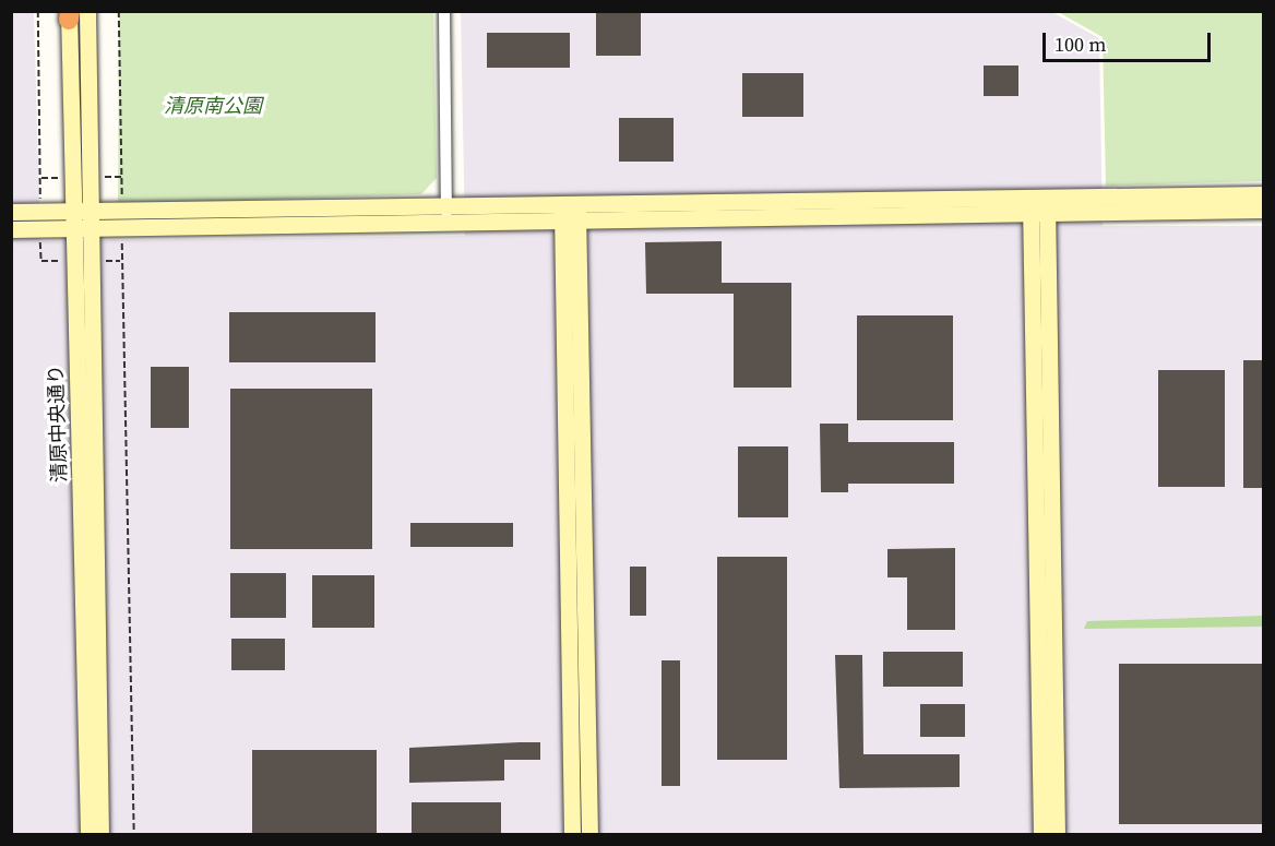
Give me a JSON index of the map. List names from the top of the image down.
{
  "streets": {
    "street": ["清原中央通り"]
  },
  "parks": ["清原南公園"],
  "scale_bar": "100 m"
}
